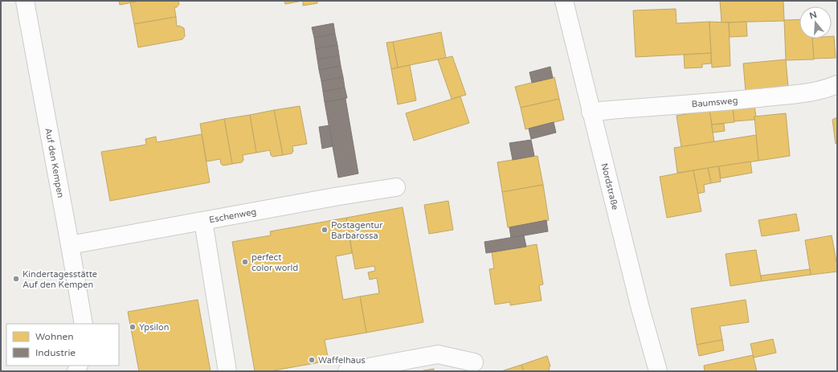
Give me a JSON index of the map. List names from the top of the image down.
{
  "streets": {
    "street": [
      "Baumsweg",
      "Auf den Kempen",
      "Nordstraße",
      "Eschenweg"
    ]
  },
  "crossings": [
    ["Baumsweg", "Nordstraße"],
    ["Auf den Kempen", "Eschenweg"]
  ],
  "places": [
    "Postagentur Barbarossa",
    "perfect color world",
    "Kindertagesstätte Auf den Kempen",
    "Ypsilon",
    "Waffelhaus"
  ],
  "legend": ["Wohnen", "Industrie"],
  "north": "top"
}
